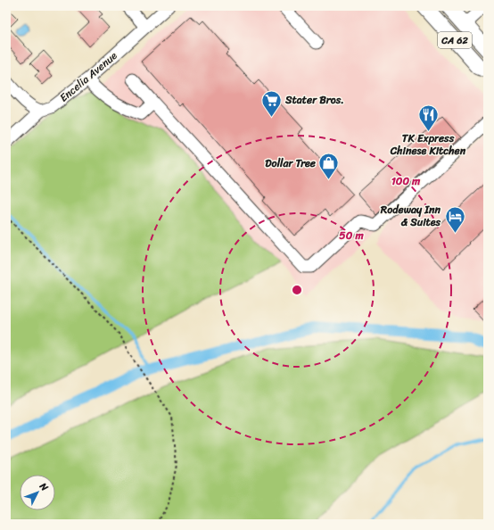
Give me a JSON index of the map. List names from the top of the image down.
{
  "streets": {
    "main road": ["CA 62"],
    "street": ["Encelia Avenue"]
  },
  "places": {
    "supermarket": ["Stater Bros."],
    "restaurant": ["TK Express Chinese Kitchen"],
    "shop": ["Dollar Tree"],
    "hotel": ["Rodeway Inn & Suites"]
  },
  "north": "top right",
  "rings": ["100 m", "50 m"]
}
